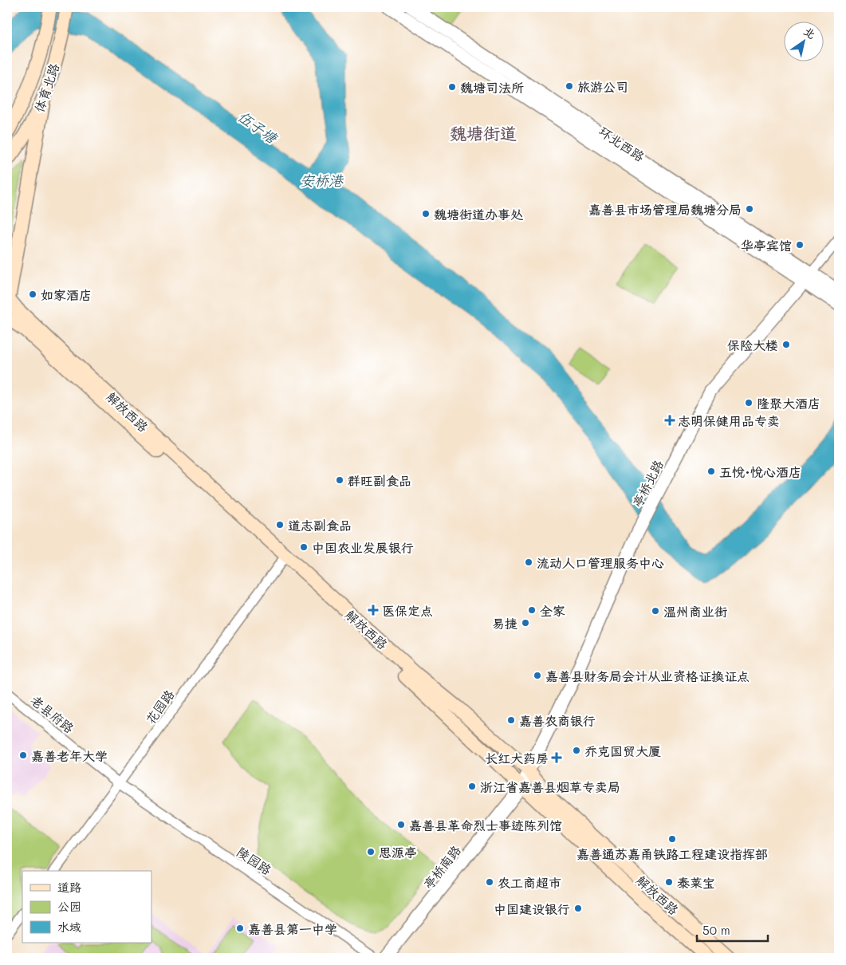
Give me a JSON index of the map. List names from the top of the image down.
{
  "streets": {
    "main road": ["体育北路", "解放西路"],
    "street": [
      "环北西路",
      "亭桥北路",
      "花园路",
      "老县府路",
      "陵园路",
      "亭桥南路"
    ]
  },
  "crossings": [
    ["环北西路", "亭桥北路"],
    ["解放西路", "亭桥北路"],
    ["解放西路", "花园路"],
    ["解放西路", "亭桥南路"],
    ["亭桥北路", "亭桥南路"],
    ["花园路", "老县府路"],
    ["花园路", "陵园路"],
    ["老县府路", "陵园路"]
  ],
  "districts": ["魏塘街道"],
  "water": ["伍子塘", "安桥港"],
  "places": {
    "other": [
      "旅游公司",
      "魏塘司法所",
      "嘉善县市场管理局魏塘分局",
      "魏塘街道办事处",
      "华亭宾馆",
      "如家酒店",
      "保险大楼",
      "隆聚大酒店",
      "五悦·悦心酒店",
      "群旺副食品",
      "道志副食品",
      "中国农业发展银行",
      "流动人口管理服务中心",
      "全家",
      "温州商业街",
      "易捷",
      "嘉善县财务局会计从业资格证换证点",
      "嘉善农商银行",
      "乔克国贸大厦",
      "嘉善老年大学",
      "浙江省嘉善县烟草专卖局",
      "嘉善县革命烈士事迹陈列馆",
      "嘉善通苏嘉甬铁路工程建设指挥部",
      "思源亭",
      "农工商超市",
      "泰莱宝",
      "中国建设银行",
      "嘉善县第一中学"
    ],
    "health": ["志明保健用品专卖", "医保定点", "长红大药房"]
  },
  "legend": ["道路", "公园", "水域"],
  "scale_bar": "50 m",
  "north": "top right"
}
